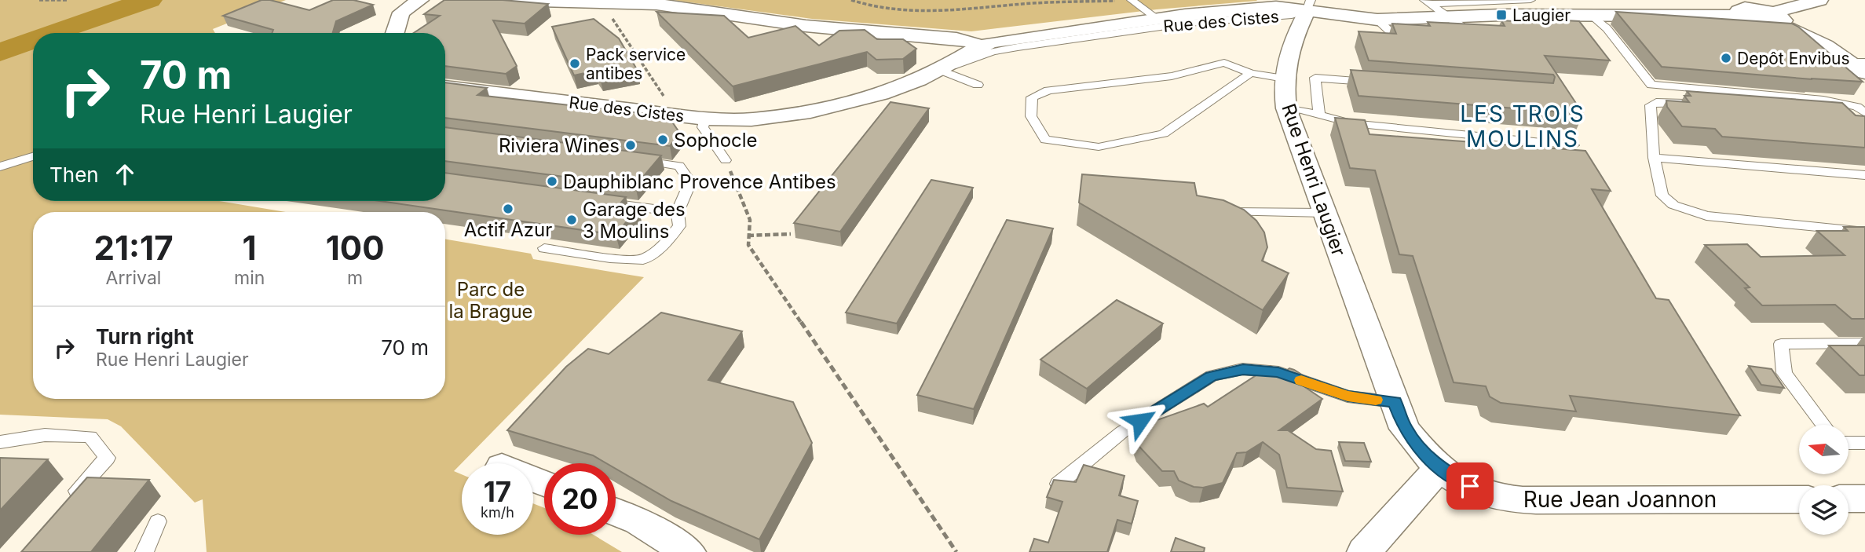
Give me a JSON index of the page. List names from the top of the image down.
{
  "streets": {
    "street": ["Rue des Cistes", "Rue Henri Laugier", "Rue Jean Joannon"]
  },
  "crossings": [
    ["Rue des Cistes", "Rue Henri Laugier"],
    ["Rue Henri Laugier", "Rue Jean Joannon"]
  ],
  "districts": ["LES TROIS MOULINS"],
  "parks": ["Parc de la Brague"],
  "places": {
    "transit": ["Laugier"],
    "other": [
      "Depôt Envibus",
      "Pack service antibes",
      "Sophocle",
      "Riviera Wines",
      "Dauphiblanc Provence Antibes",
      "Actif Azur",
      "Garage des 3 Moulins"
    ]
  },
  "north": "left",
  "page": {
    "turn": ["70 m", "Rue Henri Laugier"],
    "then": "Then",
    "eta": [
      "21:17",
      "Arrival",
      "1",
      "min",
      "100",
      "m"
    ],
    "list": [
      {
        "name": "Turn right",
        "note": "Rue Henri Laugier",
        "value": "70 m"
      }
    ],
    "speed": "17 km/h",
    "limit": "20"
  }
}
